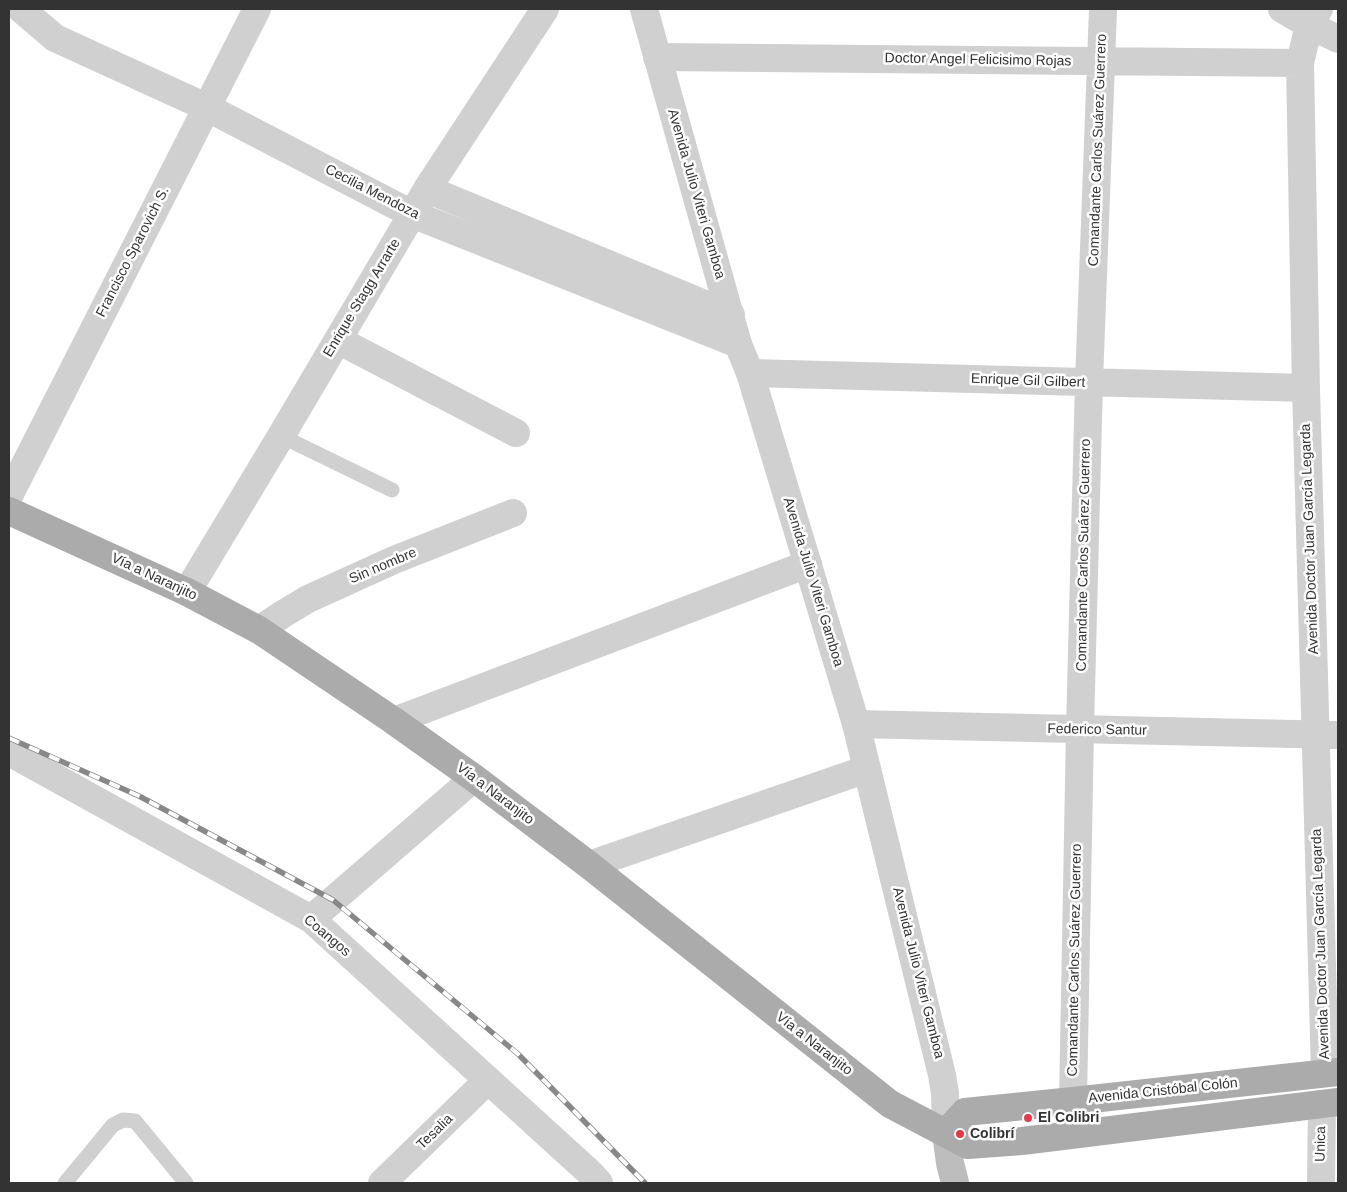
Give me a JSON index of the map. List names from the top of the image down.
{
  "streets": {
    "main road": ["Avenida Julio Viteri Gamboa", "Vía a Naranjito", "Avenida Cristóbal Colón"],
    "street": [
      "Doctor Angel Felicisimo Rojas",
      "Comandante Carlos Suárez Guerrero",
      "Cecilia Mendoza",
      "Francisco Sparovich S.",
      "Enrique Stagg Arrarte",
      "Enrique Gil Gilbert",
      "Avenida Doctor Juan García Legarda",
      "Sin nombre",
      "Federico Santur",
      "Coangos",
      "Tesalia",
      "Unica"
    ]
  },
  "crossings": [
    ["Doctor Angel Felicisimo Rojas", "Comandante Carlos Suárez Guerrero"],
    ["Doctor Angel Felicisimo Rojas", "Avenida Julio Viteri Gamboa"],
    ["Doctor Angel Felicisimo Rojas", "Avenida Doctor Juan García Legarda"],
    ["Comandante Carlos Suárez Guerrero", "Enrique Gil Gilbert"],
    ["Comandante Carlos Suárez Guerrero", "Federico Santur"],
    ["Comandante Carlos Suárez Guerrero", "Avenida Cristóbal Colón"],
    ["Cecilia Mendoza", "Avenida Julio Viteri Gamboa"],
    ["Cecilia Mendoza", "Francisco Sparovich S."],
    ["Cecilia Mendoza", "Enrique Stagg Arrarte"],
    ["Avenida Julio Viteri Gamboa", "Enrique Gil Gilbert"],
    ["Avenida Julio Viteri Gamboa", "Vía a Naranjito"],
    ["Avenida Julio Viteri Gamboa", "Federico Santur"],
    ["Avenida Julio Viteri Gamboa", "Avenida Cristóbal Colón"],
    ["Enrique Stagg Arrarte", "Vía a Naranjito"],
    ["Enrique Gil Gilbert", "Avenida Doctor Juan García Legarda"],
    ["Avenida Doctor Juan García Legarda", "Federico Santur"],
    ["Avenida Doctor Juan García Legarda", "Avenida Cristóbal Colón"],
    ["Sin nombre", "Vía a Naranjito"],
    ["Vía a Naranjito", "Avenida Cristóbal Colón"],
    ["Coangos", "Tesalia"]
  ],
  "places": ["El Colibri", "Colibrí"]
}
